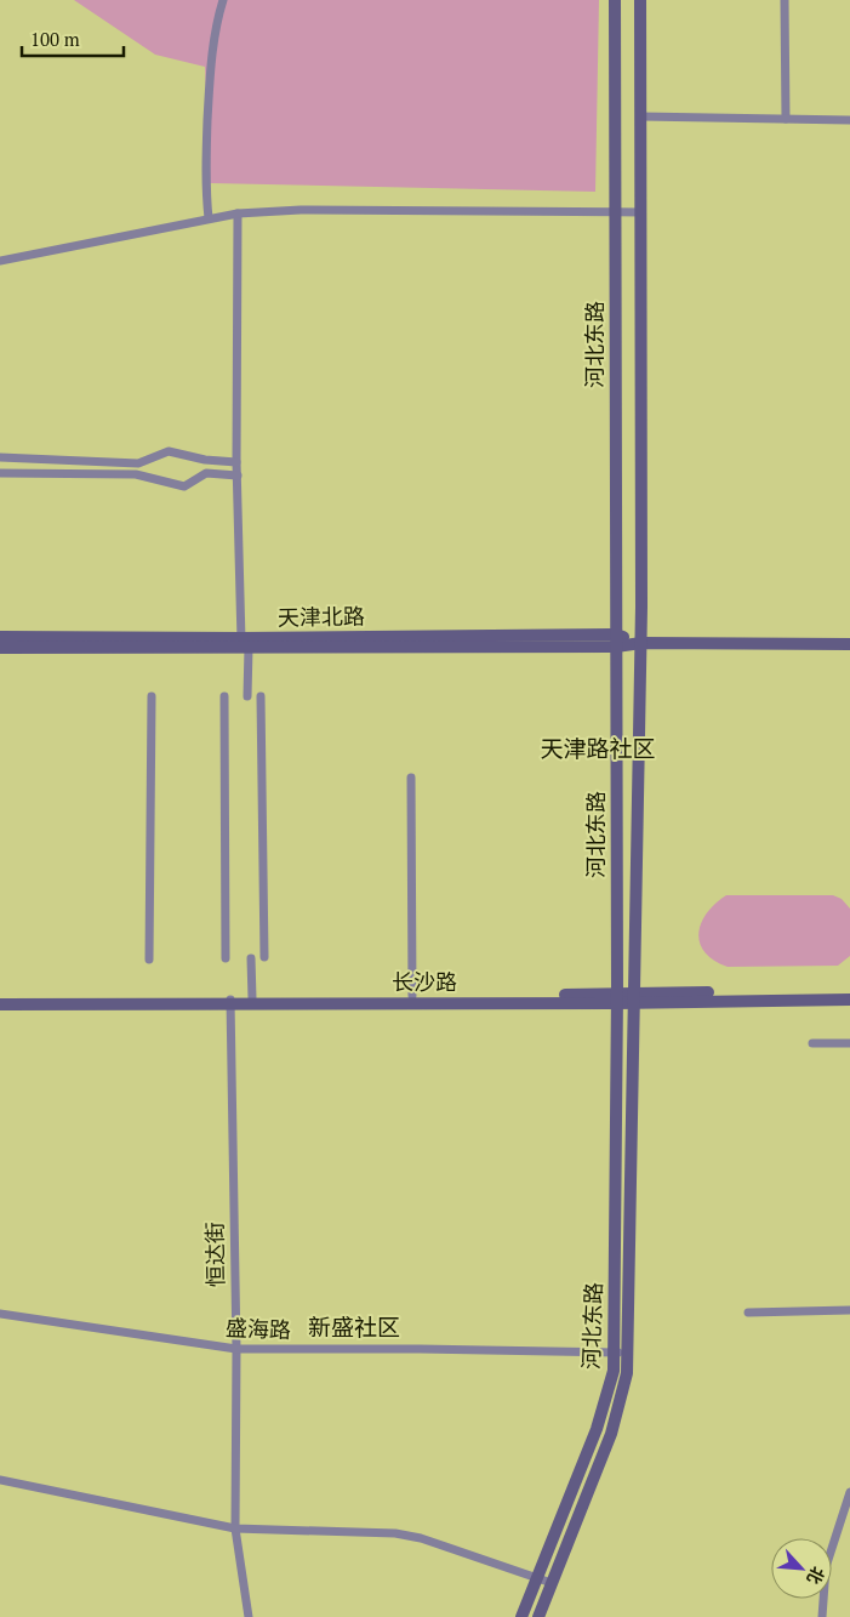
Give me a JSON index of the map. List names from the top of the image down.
{
  "streets": {
    "main road": ["河北东路", "天津北路", "长沙路"],
    "street": ["恒达街", "盛海路"]
  },
  "crossings": [
    ["河北东路", "天津北路"],
    ["河北东路", "长沙路"],
    ["河北东路", "盛海路"],
    ["长沙路", "恒达街"],
    ["恒达街", "盛海路"]
  ],
  "districts": ["天津路社区", "新盛社区"],
  "scale_bar": "100 m",
  "north": "bottom right"
}
